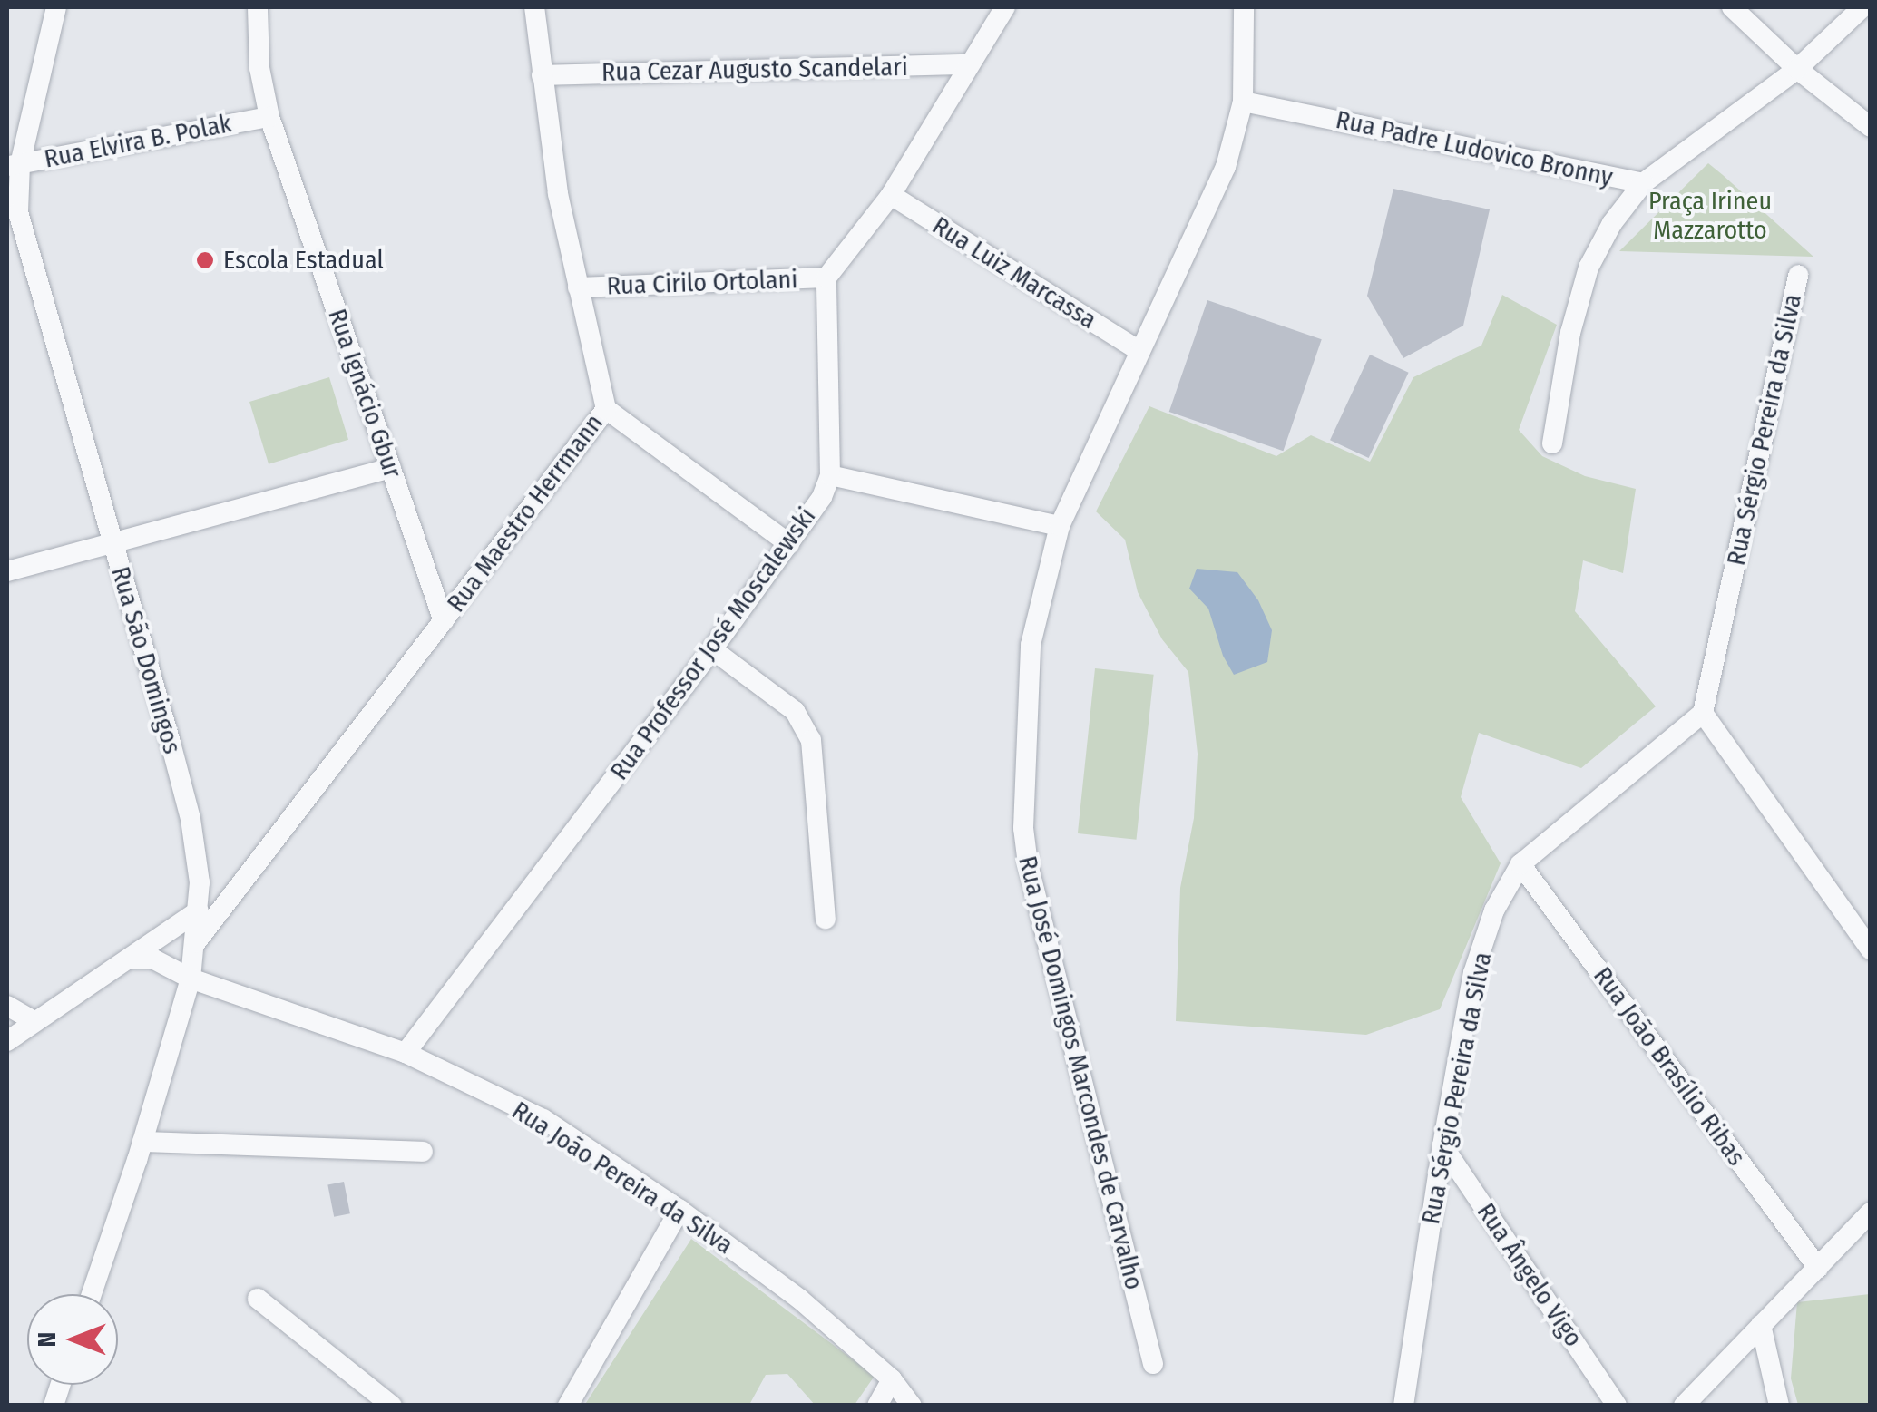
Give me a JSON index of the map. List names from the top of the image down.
{
  "streets": {
    "street": [
      "Rua Cezar Augusto Scandelari",
      "Rua Elvira B. Polak",
      "Rua Padre Ludovico Bronny",
      "Rua Luiz Marcassa",
      "Rua Cirilo Ortolani",
      "Rua Ignácio Gbur",
      "Rua Sérgio Pereira da Silva",
      "Rua Maestro Herrmann",
      "Rua Professor José Moscalewski",
      "Rua São Domingos",
      "Rua João Brasílio Ribas",
      "Rua José Domingos Marcondes de Carvalho",
      "Rua João Pereira da Silva",
      "Rua Ângelo Vigo"
    ]
  },
  "crossings": [
    ["Rua Cezar Augusto Scandelari", "Rua Maestro Herrmann"],
    ["Rua Elvira B. Polak", "Rua Ignácio Gbur"],
    ["Rua Elvira B. Polak", "Rua São Domingos"],
    ["Rua Padre Ludovico Bronny", "Rua José Domingos Marcondes de Carvalho"],
    ["Rua Luiz Marcassa", "Rua José Domingos Marcondes de Carvalho"],
    ["Rua Cirilo Ortolani", "Rua Maestro Herrmann"],
    ["Rua Cirilo Ortolani", "Rua Professor José Moscalewski"],
    ["Rua Ignácio Gbur", "Rua Maestro Herrmann"],
    ["Rua Sérgio Pereira da Silva", "Rua João Brasílio Ribas"],
    ["Rua Sérgio Pereira da Silva", "Rua Ângelo Vigo"],
    ["Rua Maestro Herrmann", "Rua São Domingos"],
    ["Rua Professor José Moscalewski", "Rua João Pereira da Silva"],
    ["Rua São Domingos", "Rua João Pereira da Silva"]
  ],
  "parks": ["Praça Irineu Mazzarotto"],
  "places": ["Escola Estadual"],
  "north": "left"
}
